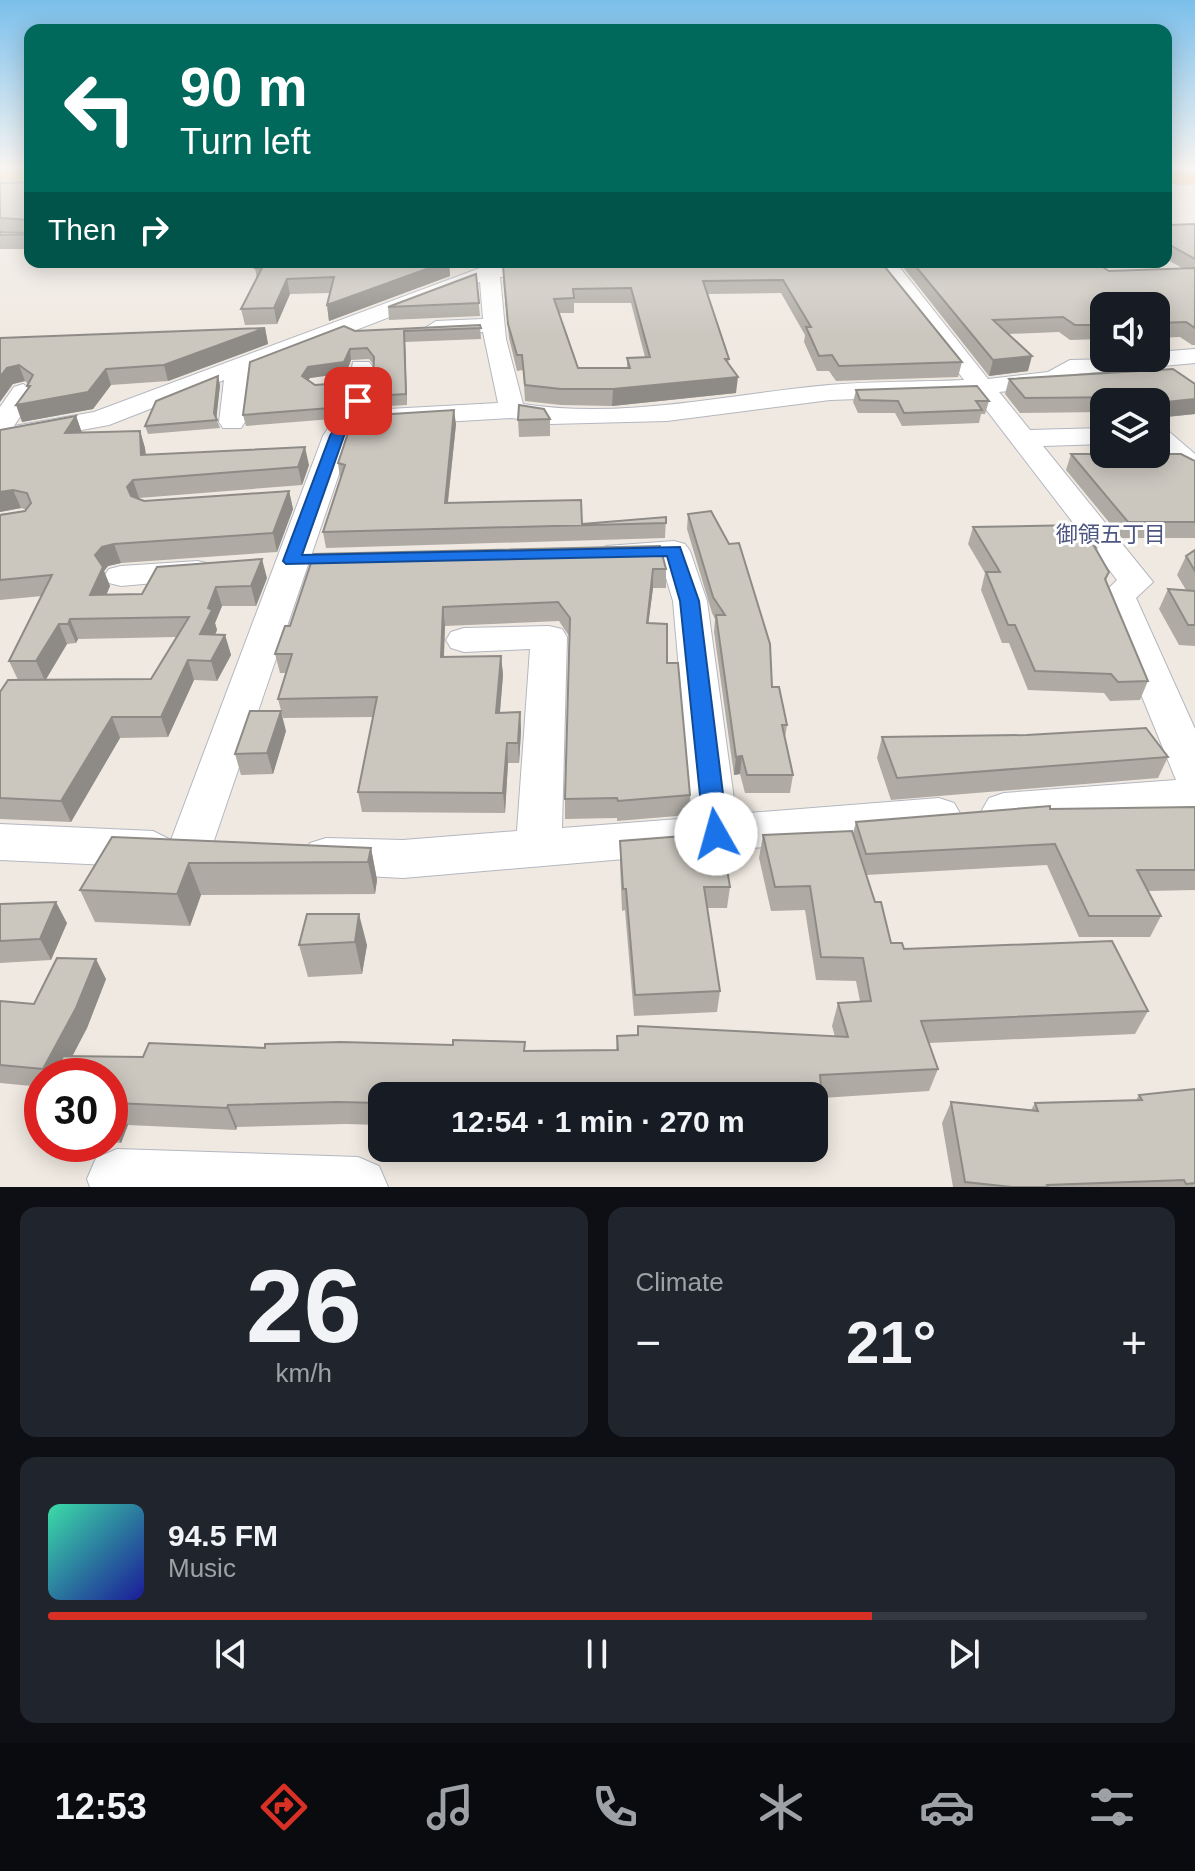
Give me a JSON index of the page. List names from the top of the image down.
{
  "districts": ["御領五丁目"],
  "page": {
    "turn": ["90 m", "Turn left"],
    "then": "Then",
    "limit": "30",
    "trip": "12:54 · 1 min · 270 m",
    "tile": [
      ["26", "km/h"],
      "Climate"
    ],
    "heat": ["−", "21°", "+"],
    "song": ["94.5 FM", "Music"],
    "tabs": "12:53"
  }
}
